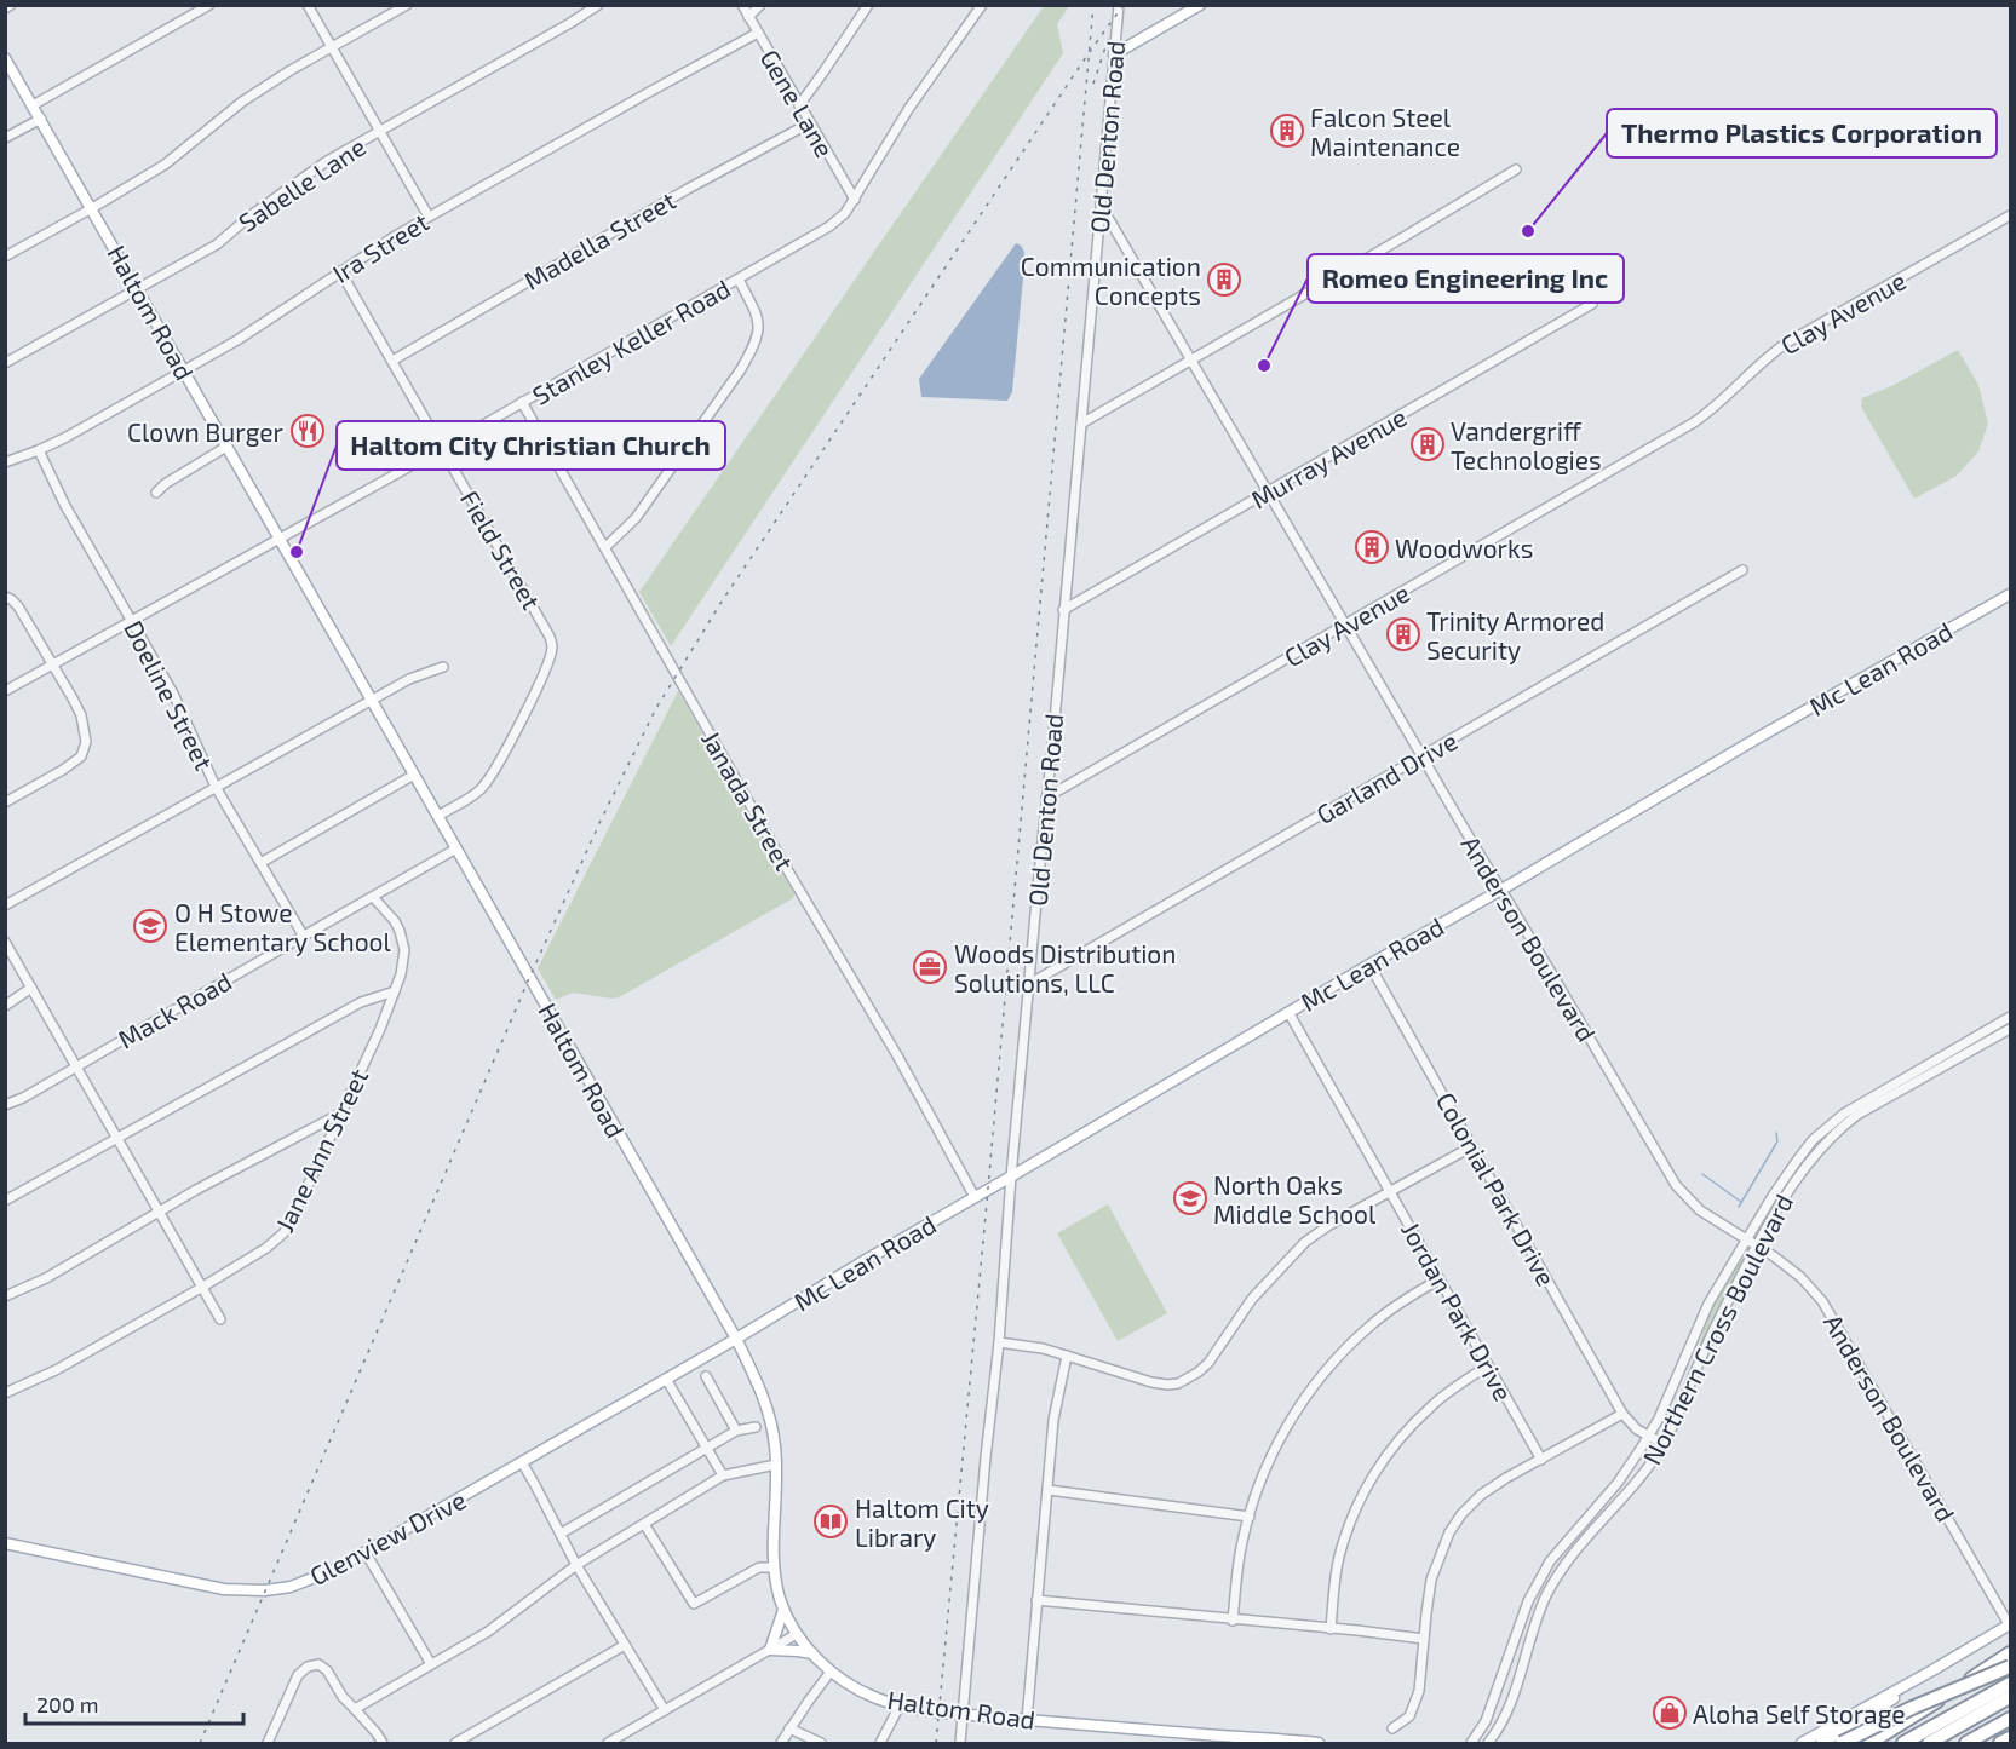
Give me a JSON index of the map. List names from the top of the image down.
{
  "streets": {
    "main road": ["Haltom Road", "Mc Lean Road", "Glenview Drive"],
    "street": [
      "Gene Lane",
      "Old Denton Road",
      "Sabelle Lane",
      "Madella Street",
      "Ira Street",
      "Clay Avenue",
      "Stanley Keller Road",
      "Murray Avenue",
      "Field Street",
      "Doeline Street",
      "Garland Drive",
      "Janada Street",
      "Anderson Boulevard",
      "Mack Road",
      "Jane Ann Street",
      "Colonial Park Drive",
      "Jordan Park Drive",
      "Northern Cross Boulevard"
    ]
  },
  "crossings": [
    ["Gene Lane", "Madella Street"],
    ["Gene Lane", "Ira Street"],
    ["Gene Lane", "Stanley Keller Road"],
    ["Old Denton Road", "Haltom Road"],
    ["Old Denton Road", "Clay Avenue"],
    ["Old Denton Road", "Murray Avenue"],
    ["Old Denton Road", "Mc Lean Road"],
    ["Old Denton Road", "Garland Drive"],
    ["Old Denton Road", "Anderson Boulevard"],
    ["Sabelle Lane", "Haltom Road"],
    ["Madella Street", "Field Street"],
    ["Ira Street", "Haltom Road"],
    ["Ira Street", "Field Street"],
    ["Ira Street", "Doeline Street"],
    ["Haltom Road", "Stanley Keller Road"],
    ["Haltom Road", "Field Street"],
    ["Haltom Road", "Mc Lean Road"],
    ["Haltom Road", "Mack Road"],
    ["Haltom Road", "Glenview Drive"],
    ["Clay Avenue", "Anderson Boulevard"],
    ["Stanley Keller Road", "Field Street"],
    ["Stanley Keller Road", "Doeline Street"],
    ["Stanley Keller Road", "Janada Street"],
    ["Murray Avenue", "Anderson Boulevard"],
    ["Mc Lean Road", "Janada Street"],
    ["Mc Lean Road", "Anderson Boulevard"],
    ["Mc Lean Road", "Colonial Park Drive"],
    ["Mc Lean Road", "Jordan Park Drive"],
    ["Mc Lean Road", "Glenview Drive"],
    ["Doeline Street", "Mack Road"],
    ["Garland Drive", "Anderson Boulevard"],
    ["Anderson Boulevard", "Northern Cross Boulevard"],
    ["Mack Road", "Jane Ann Street"]
  ],
  "places": {
    "building": [
      "Falcon Steel Maintenance",
      "Communication Concepts",
      "Vandergriff Technologies",
      "Woodworks",
      "Trinity Armored Security"
    ],
    "other": ["Thermo Plastics Corporation", "Romeo Engineering Inc", "Haltom City Christian Church"],
    "restaurant": ["Clown Burger"],
    "school or university": ["O H Stowe Elementary School", "North Oaks Middle School"],
    "office": ["Woods Distribution Solutions, LLC"],
    "library": ["Haltom City Library"],
    "shop": ["Aloha Self Storage"]
  },
  "scale_bar": "200 m"
}
